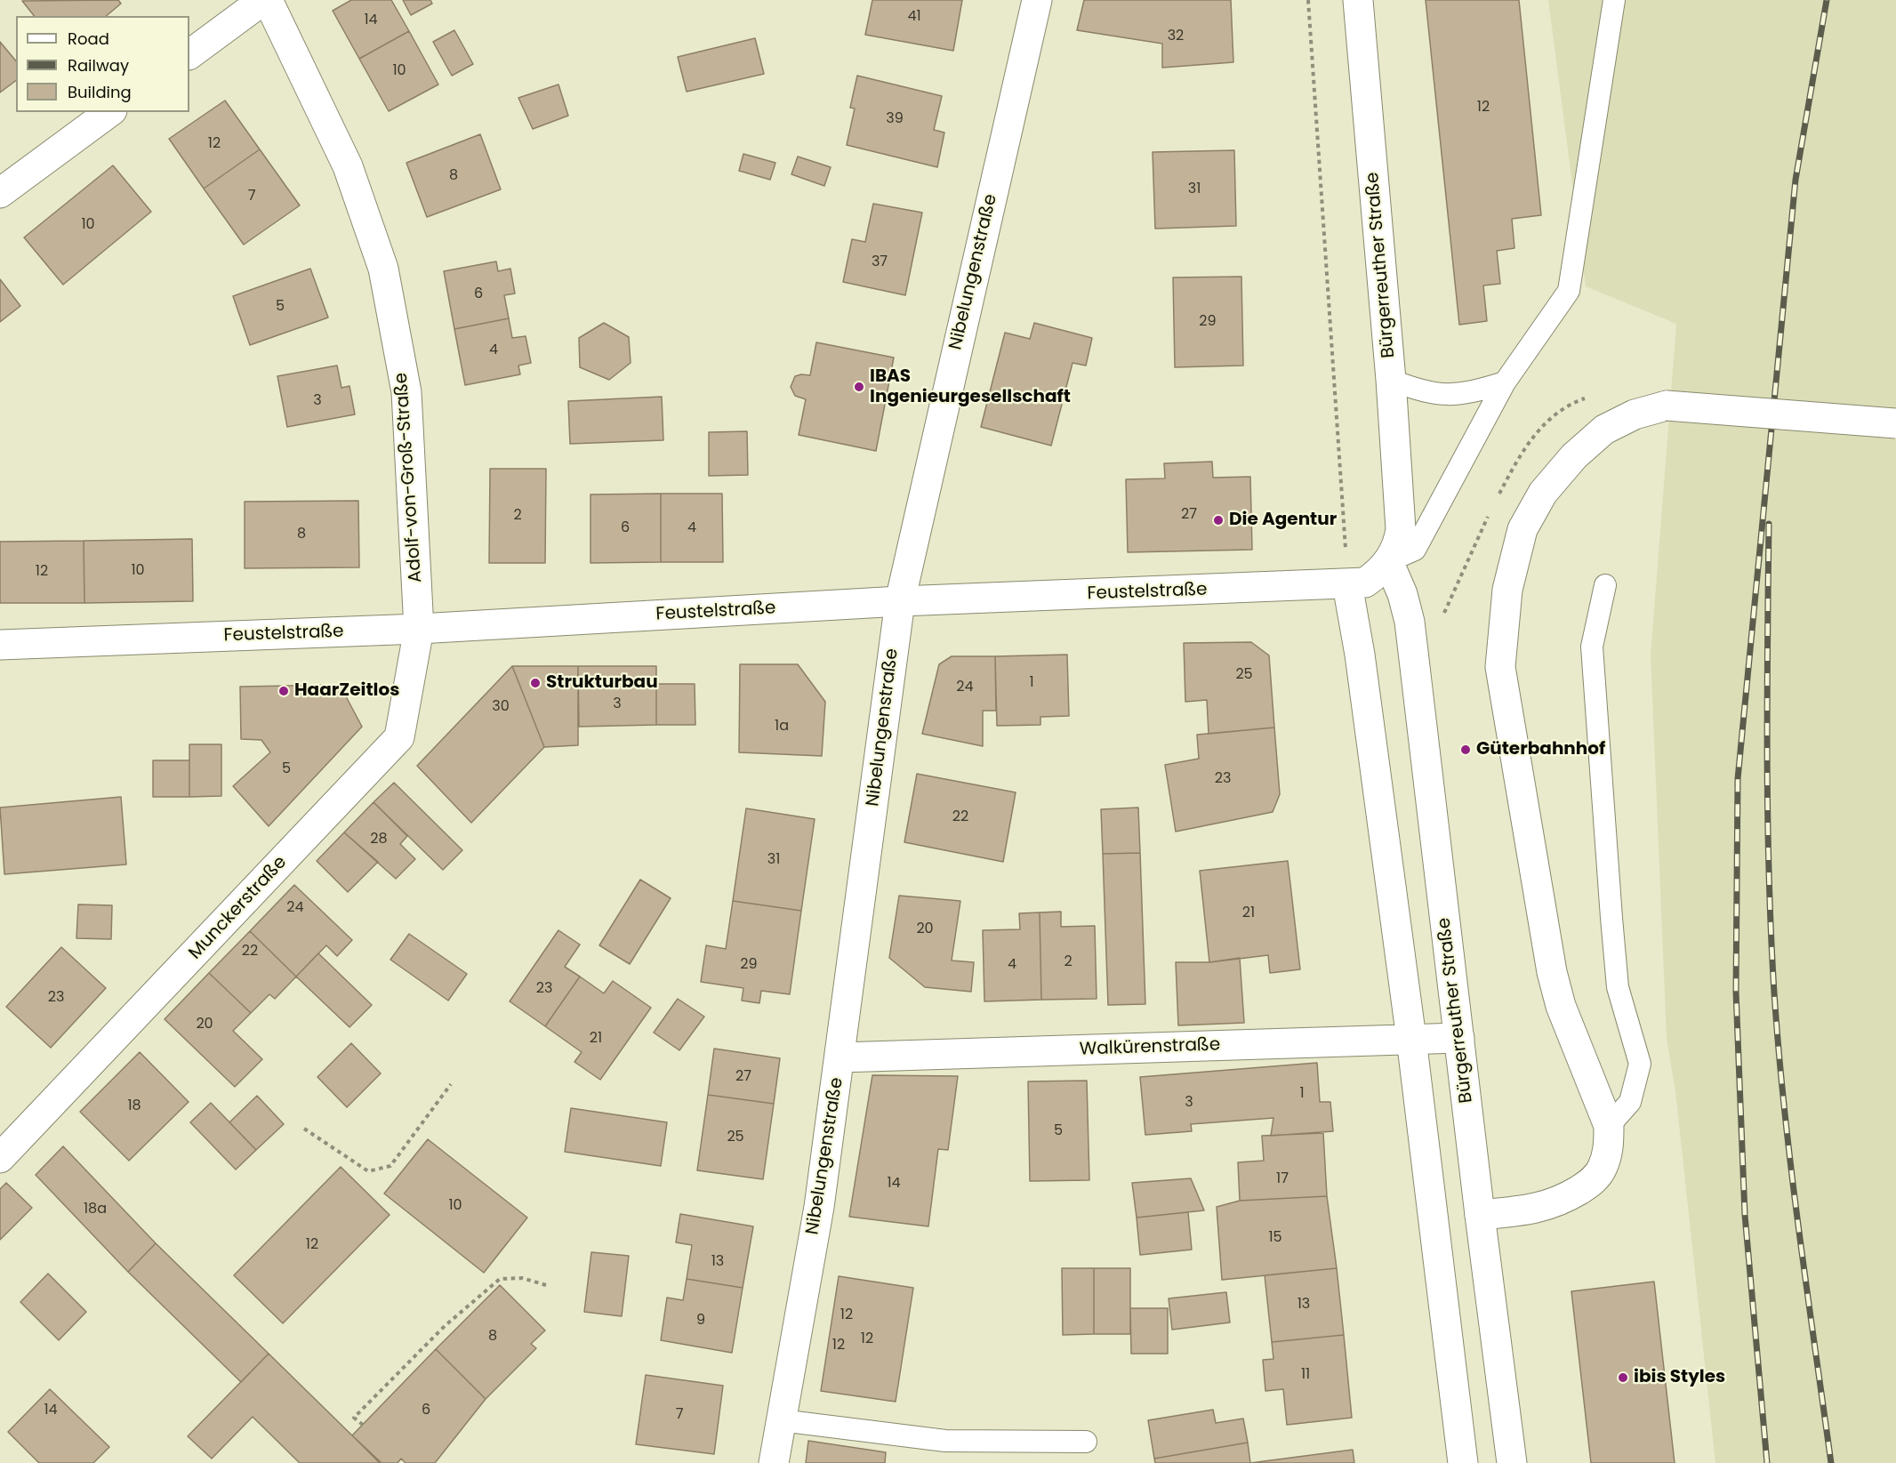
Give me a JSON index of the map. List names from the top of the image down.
{
  "streets": {
    "street": [
      "Bürgerreuther Straße",
      "Nibelungenstraße",
      "Adolf-von-Groß-Straße",
      "Feustelstraße",
      "Munckerstraße",
      "Walkürenstraße"
    ]
  },
  "crossings": [
    ["Bürgerreuther Straße", "Feustelstraße"],
    ["Bürgerreuther Straße", "Walkürenstraße"],
    ["Nibelungenstraße", "Feustelstraße"],
    ["Nibelungenstraße", "Walkürenstraße"],
    ["Adolf-von-Groß-Straße", "Feustelstraße"],
    ["Adolf-von-Groß-Straße", "Munckerstraße"],
    ["Feustelstraße", "Munckerstraße"]
  ],
  "places": [
    "IBAS Ingenieurgesellschaft",
    "Die Agentur",
    "Strukturbau",
    "HaarZeitlos",
    "Güterbahnhof",
    "ibis Styles"
  ],
  "house_numbers": [
    "41",
    "14",
    "32",
    "10",
    "12",
    "39",
    "12",
    "8",
    "31",
    "7",
    "10",
    "37",
    "6",
    "5",
    "29",
    "4",
    "3",
    "27",
    "2",
    "6",
    "4",
    "8",
    "10",
    "12",
    "25",
    "1",
    "24",
    "3",
    "30",
    "1a",
    "5",
    "23",
    "22",
    "28",
    "31",
    "24",
    "21",
    "20",
    "22",
    "2",
    "29",
    "4",
    "23",
    "23",
    "20",
    "21",
    "27",
    "1",
    "3",
    "18",
    "5",
    "25",
    "17",
    "14",
    "10",
    "18a",
    "15",
    "12",
    "13",
    "13",
    "12",
    "9",
    "8",
    "12",
    "12",
    "11",
    "14",
    "6",
    "7"
  ],
  "legend": ["Road", "Railway", "Building"]
}
